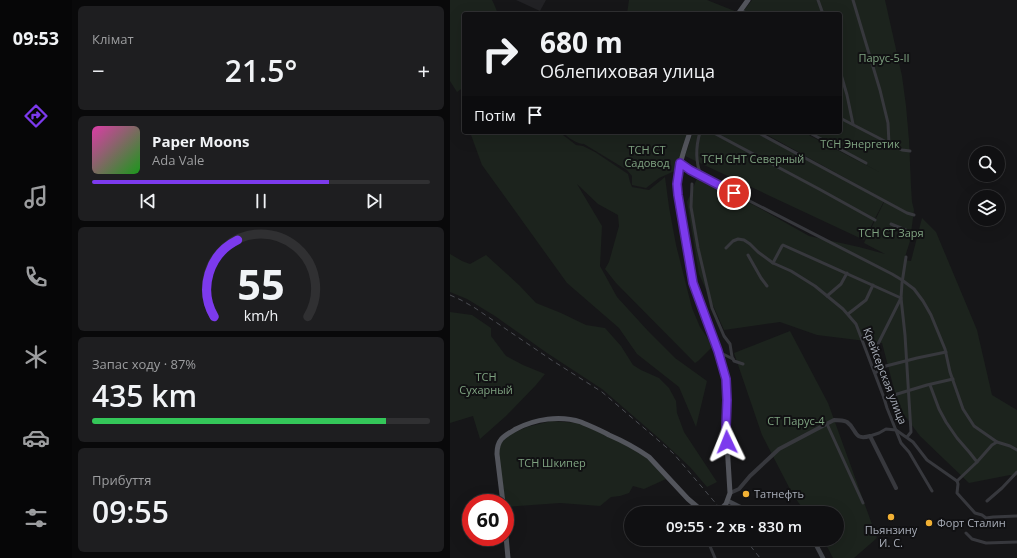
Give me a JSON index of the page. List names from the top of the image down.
{
  "streets": {
    "street": ["Крейсерская улица"]
  },
  "parks": [
    "Парус-5-II",
    "ТСН Энергетик",
    "ТСН СТ Садовод",
    "ТСН СНТ Северный",
    "ТСН СТ Заря",
    "ТСН Сухарный",
    "СТ Парус-4",
    "ТСН Шкипер"
  ],
  "places": ["Татнефть", "Пьянзину И. С.", "Форт Сталин"],
  "page": {
    "tabs": "09:53",
    "tile": [
      "Клімат",
      ["Запас ходу · 87%", "435 km"],
      ["Прибуття", "09:55"]
    ],
    "turn": ["680 m", "Облепиховая улица"],
    "heat": ["−", "21.5°", "+"],
    "then": "Потім",
    "song": ["Paper Moons", "Ada Vale"],
    "limit": "60",
    "trip": "09:55 · 2 хв · 830 m",
    "gauge": ["55", "km/h"]
  }
}
